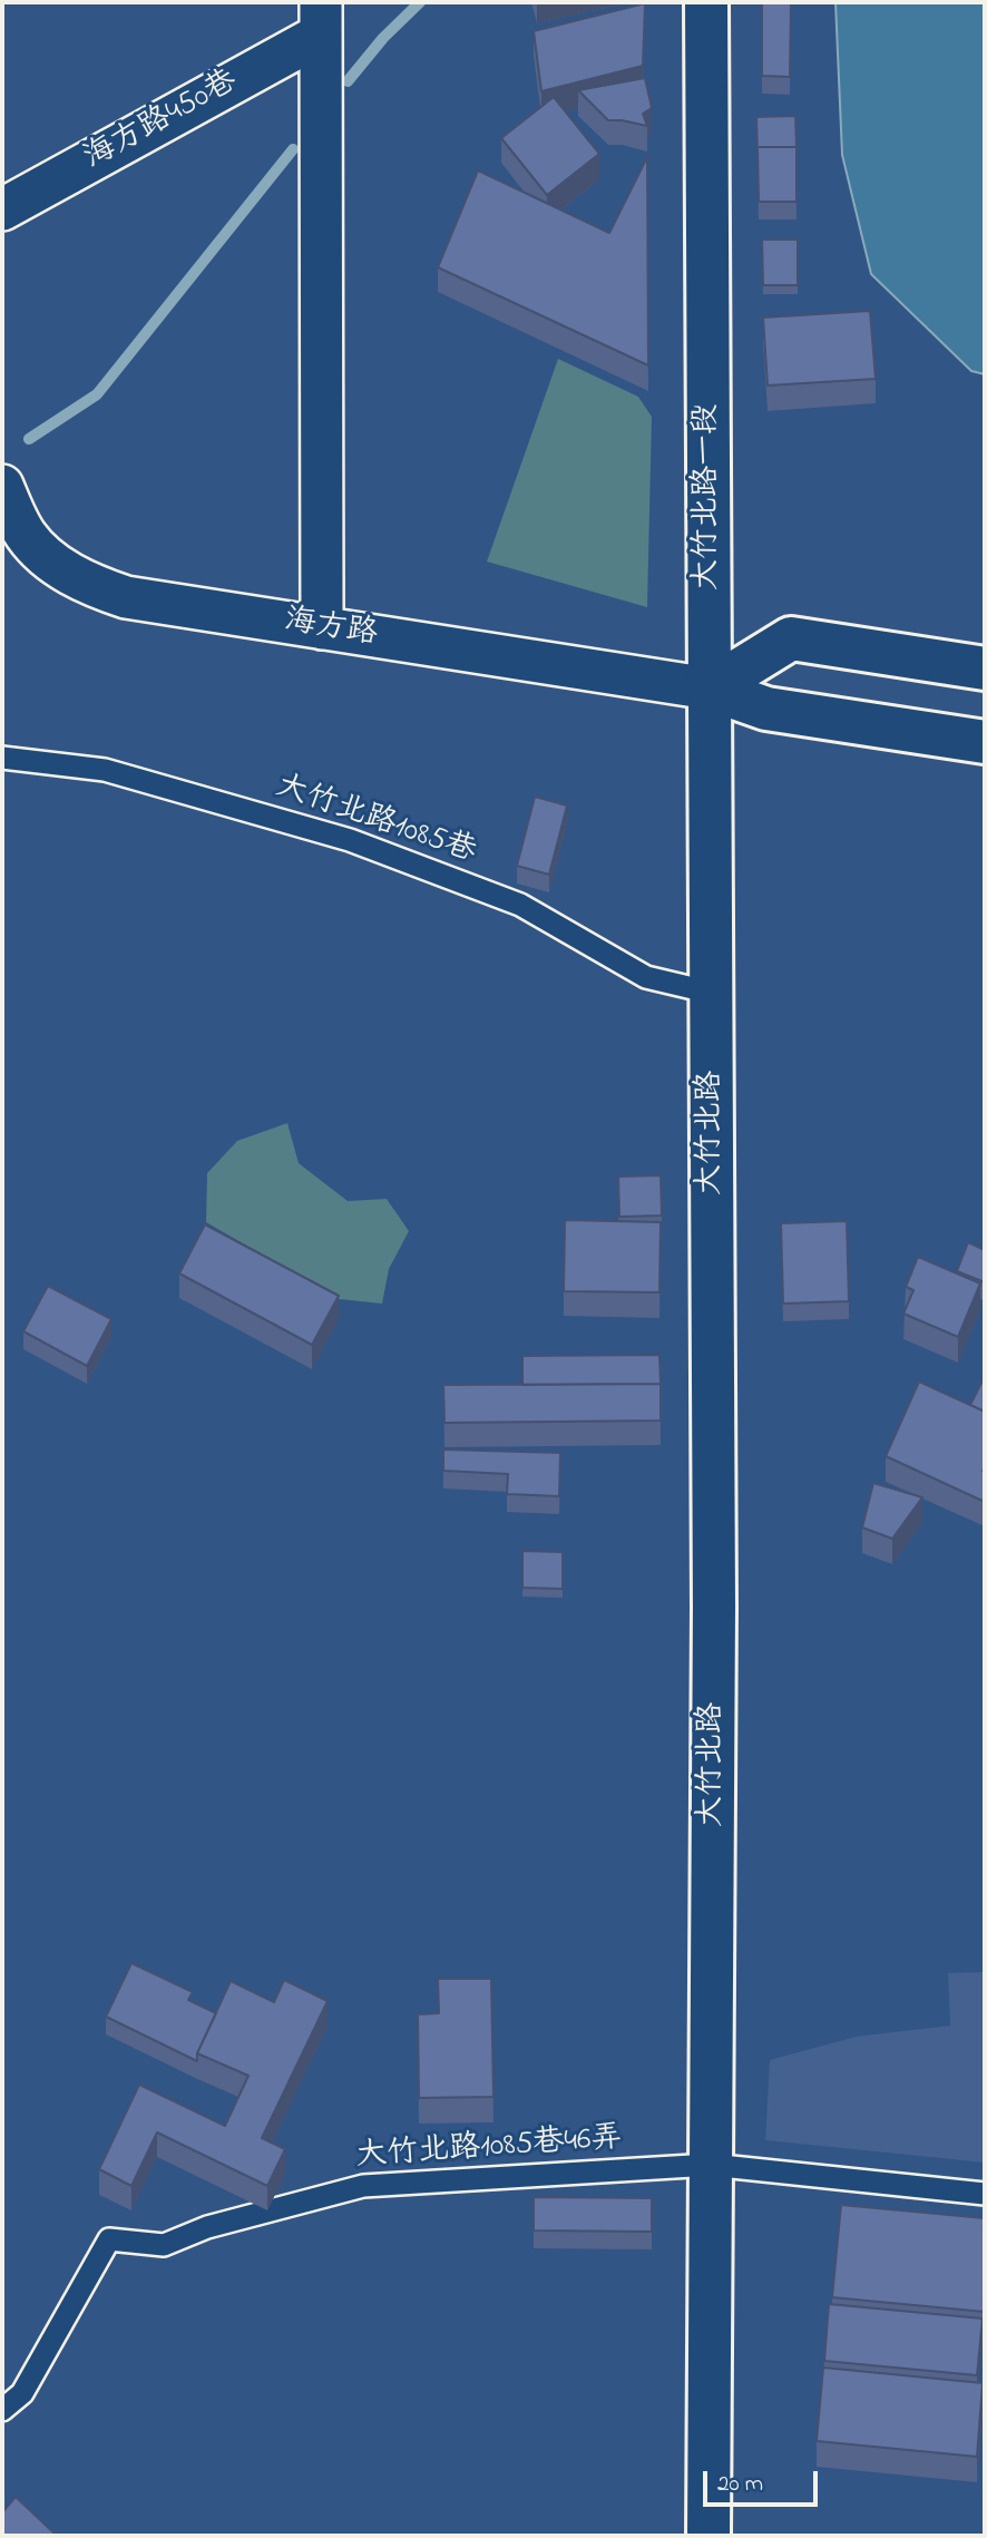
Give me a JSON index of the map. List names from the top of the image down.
{
  "streets": {
    "street": [
      "海方路450巷",
      "大竹北路一段",
      "海方路",
      "大竹北路"
    ],
    "lane": ["大竹北路1085巷", "大竹北路1085巷46弄"]
  },
  "crossings": [
    ["大竹北路一段", "海方路"],
    ["大竹北路一段", "大竹北路1085巷"],
    ["大竹北路一段", "大竹北路"],
    ["大竹北路1085巷", "大竹北路"],
    ["大竹北路", "大竹北路1085巷46弄"]
  ],
  "scale_bar": "20 m"
}
